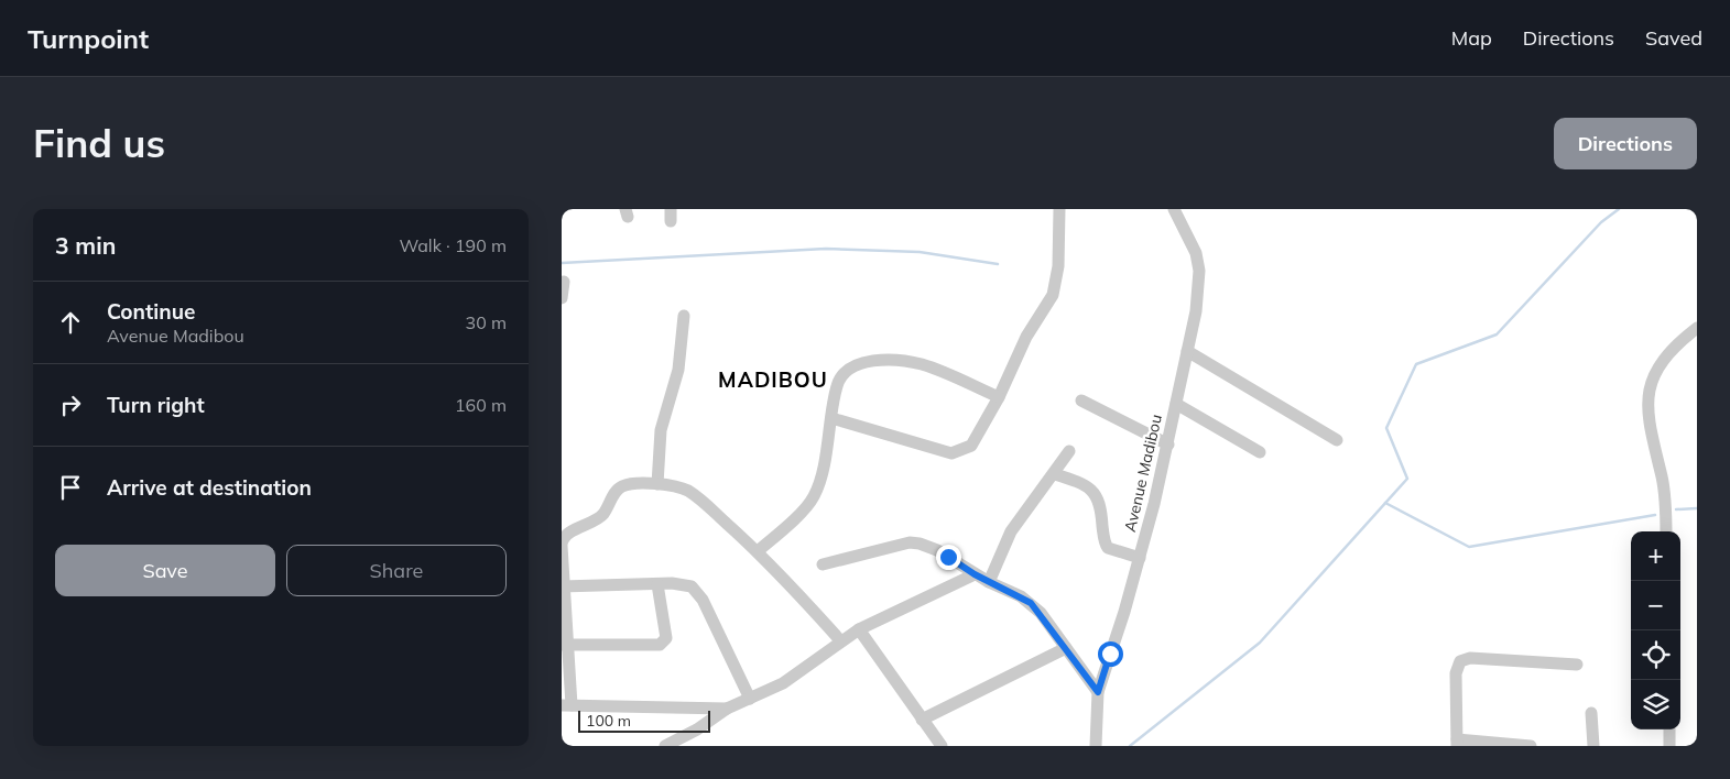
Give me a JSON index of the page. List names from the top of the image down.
{
  "streets": {
    "street": ["Avenue Madibou"]
  },
  "districts": ["MADIBOU"],
  "scale_bar": "100 m",
  "page": {
    "header": "Turnpoint",
    "nav": ["Map", "Directions", "Saved"],
    "buttons": [
      "Directions",
      ["Save", "Share"]
    ],
    "title": "Find us",
    "heading": ["3 min", "Walk · 190 m"],
    "list": [
      ["Continue", "Avenue Madibou", "30 m"],
      ["Turn right", "160 m"],
      "Arrive at destination"
    ],
    "map_buttons": ["+", "−"],
    "scale": "100 m"
  }
}
